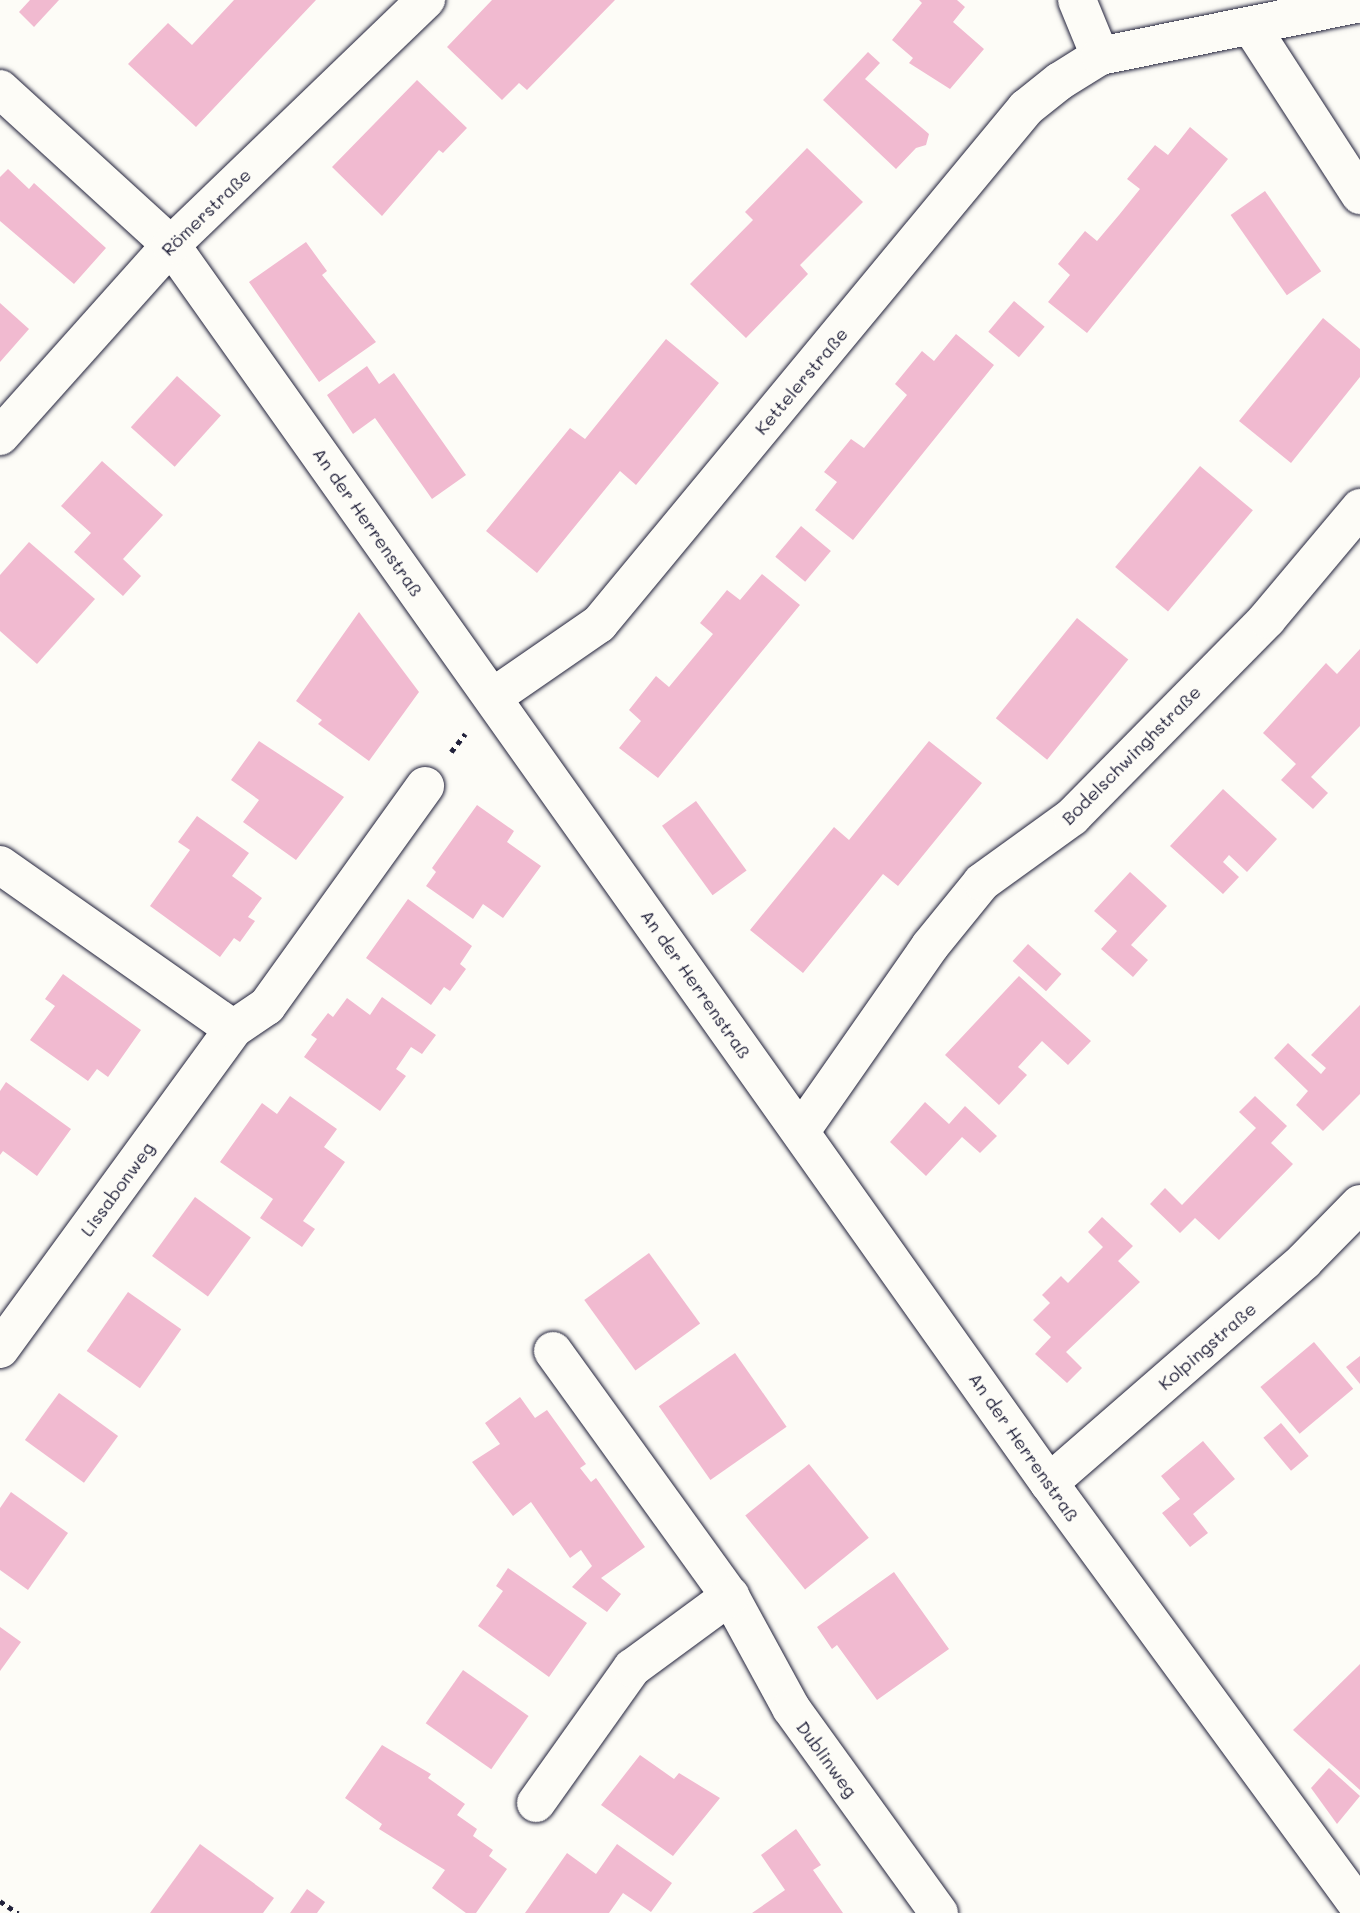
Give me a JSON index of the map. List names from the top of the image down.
{
  "streets": {
    "street": [
      "Römerstraße",
      "Kettelerstraße",
      "An der Herrenstraß",
      "Bodelschwinghstraße",
      "Lissabonweg",
      "Kolpingstraße",
      "Dublinweg"
    ]
  },
  "crossings": [
    ["Römerstraße", "An der Herrenstraß"],
    ["Kettelerstraße", "An der Herrenstraß"],
    ["An der Herrenstraß", "Bodelschwinghstraße"],
    ["An der Herrenstraß", "Kolpingstraße"]
  ]
}
